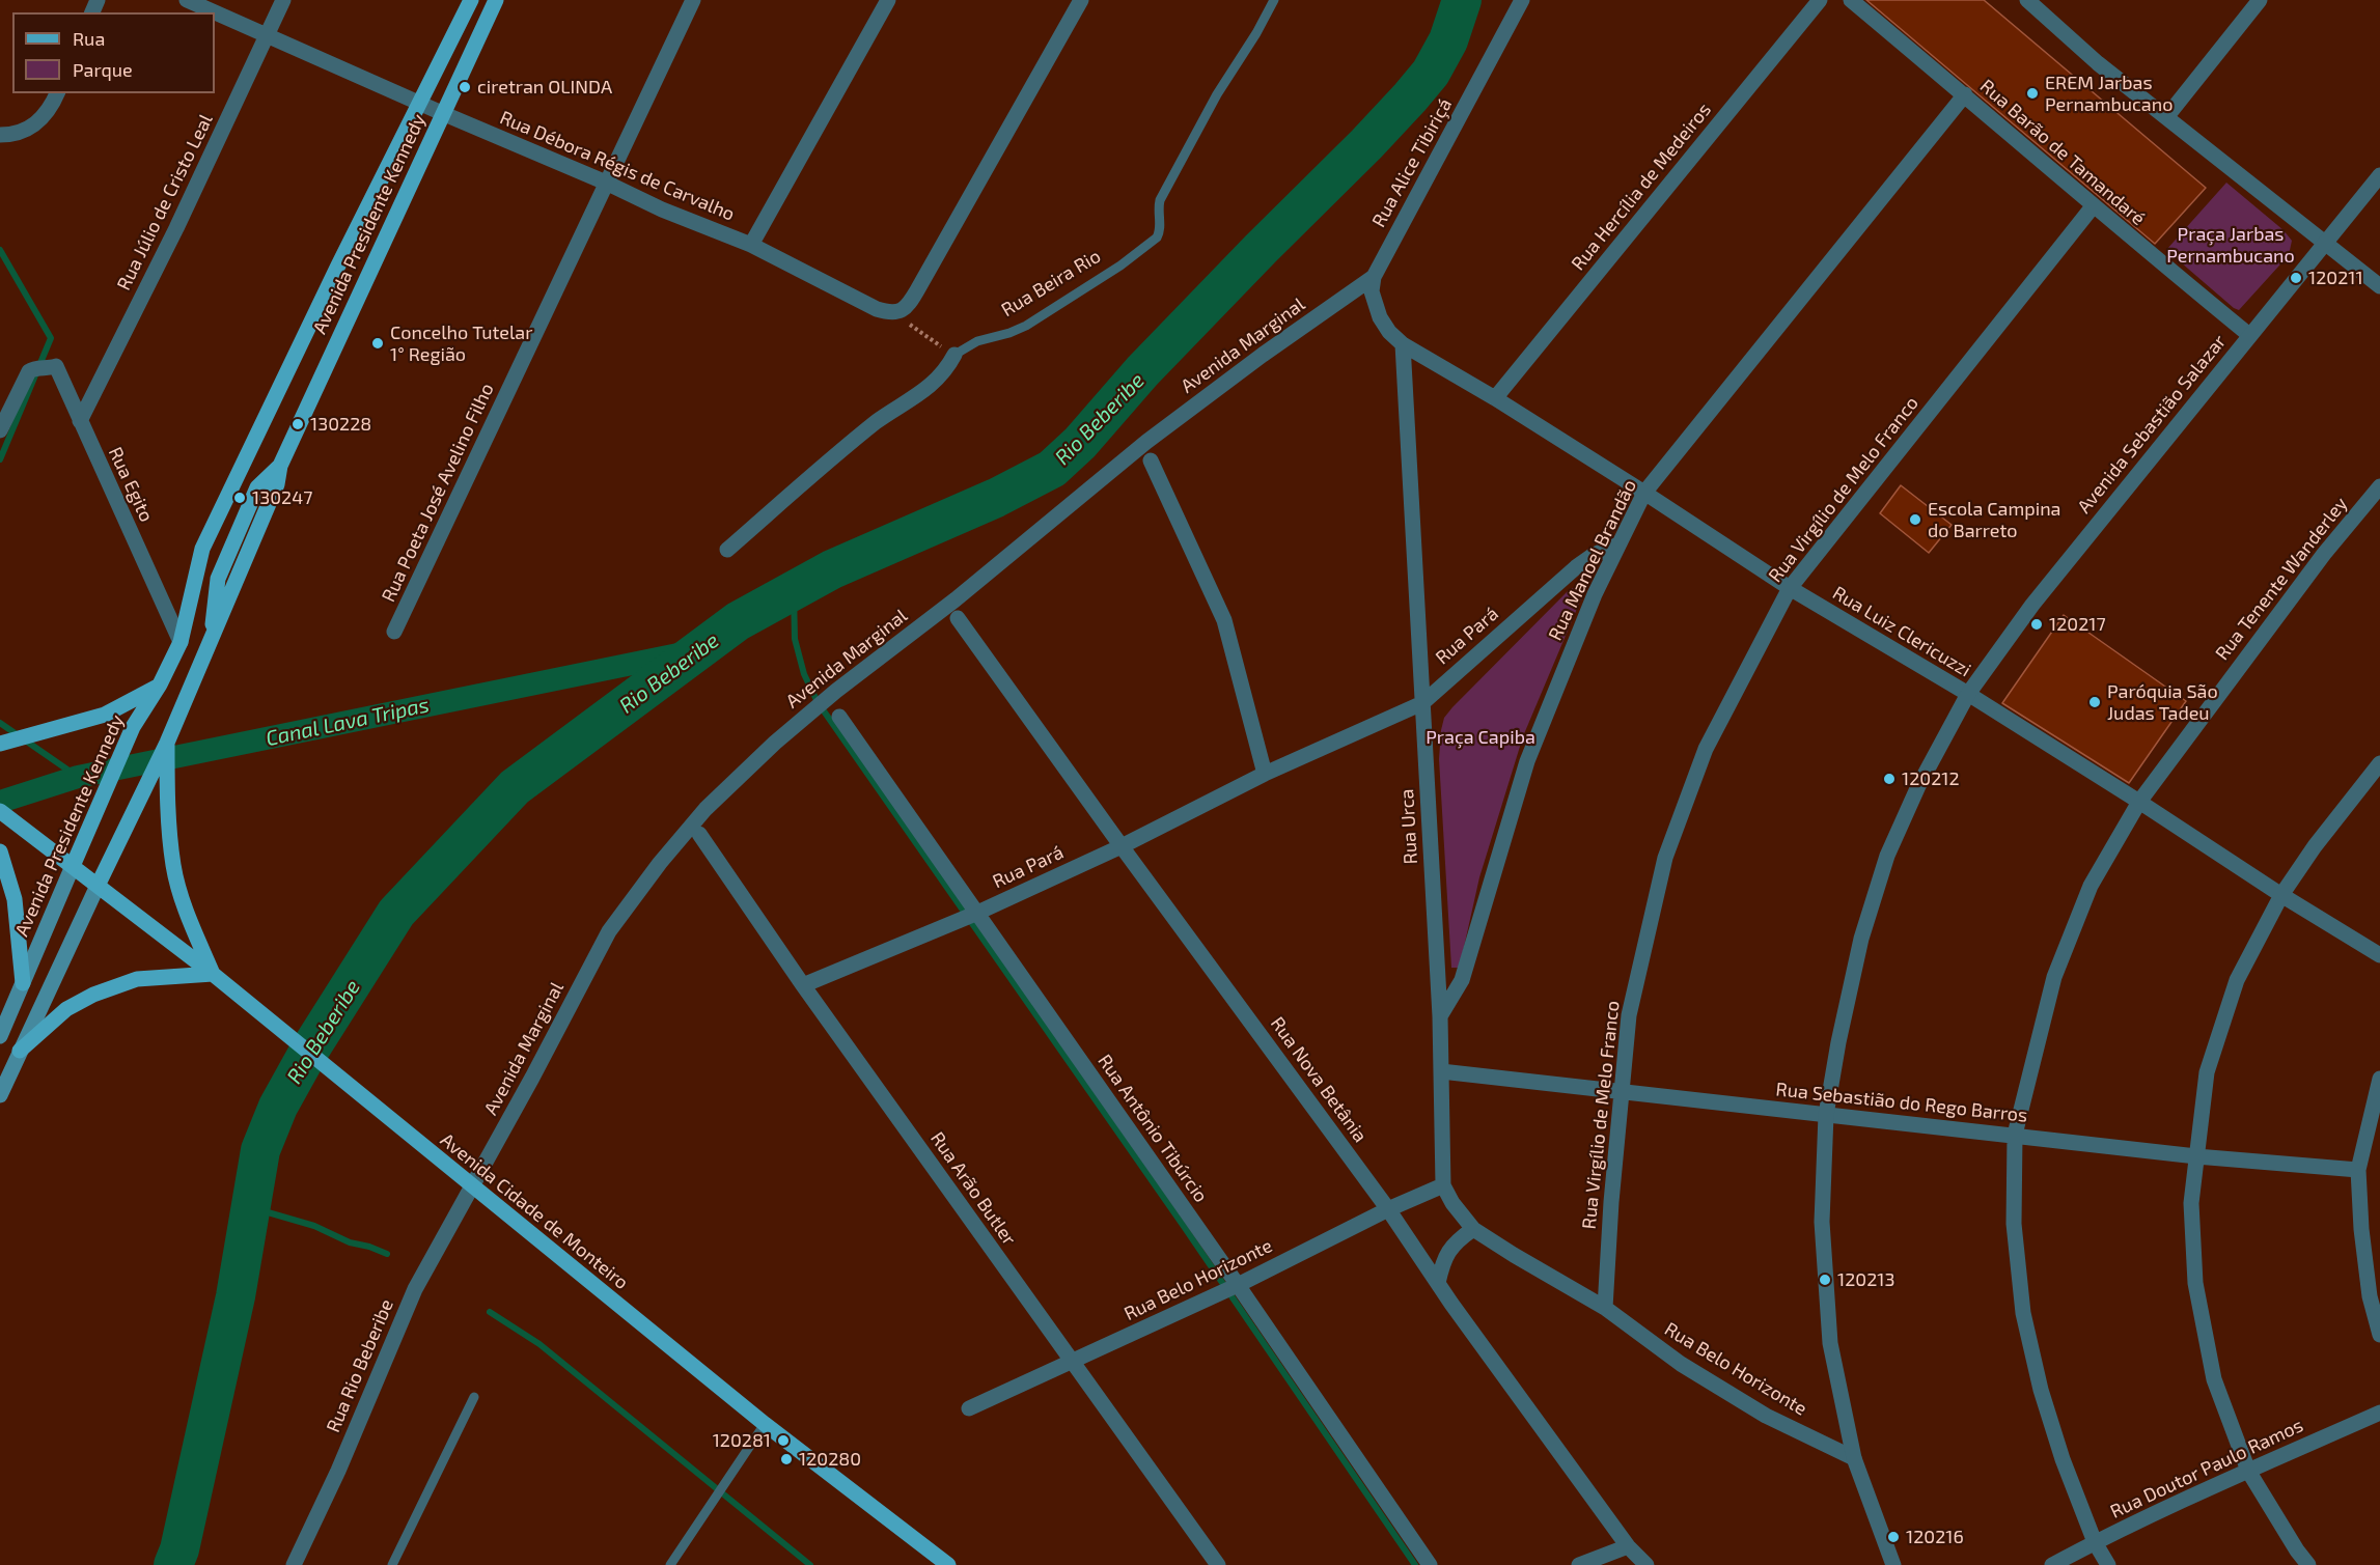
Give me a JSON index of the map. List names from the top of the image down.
{
  "streets": {
    "main road": ["Avenida Presidente Kennedy", "Avenida Cidade de Monteiro"],
    "street": [
      "Rua Barão de Tamandaré",
      "Rua Alice Tibiriçá",
      "Rua Débora Régis de Carvalho",
      "Rua Hercília de Medeiros",
      "Rua Júlio de Cristo Leal",
      "Rua Beira Rio",
      "Avenida Marginal",
      "Avenida Sebastião Salazar",
      "Rua Egito",
      "Rua Virgílio de Melo Franco",
      "Rua Poeta José Avelino Filho",
      "Rua Manoel Brandão",
      "Rua Tenente Wanderley",
      "Rua Luiz Clericuzzi",
      "Rua Pará",
      "Rua Urca",
      "Rua Nova Betânia",
      "Rua Sebastião do Rego Barros",
      "Rua Antônio Tibúrcio",
      "Rua Arão Butler",
      "Rua Belo Horizonte",
      "Rua Rio Beberibe",
      "Rua Doutor Paulo Ramos"
    ]
  },
  "crossings": [
    ["Rua Barão de Tamandaré", "Avenida Sebastião Salazar"],
    ["Rua Barão de Tamandaré", "Rua Virgílio de Melo Franco"],
    ["Rua Barão de Tamandaré", "Rua Manoel Brandão"],
    ["Rua Alice Tibiriçá", "Avenida Marginal"],
    ["Rua Débora Régis de Carvalho", "Rua Júlio de Cristo Leal"],
    ["Rua Débora Régis de Carvalho", "Avenida Presidente Kennedy"],
    ["Rua Débora Régis de Carvalho", "Rua Poeta José Avelino Filho"],
    ["Rua Hercília de Medeiros", "Rua Luiz Clericuzzi"],
    ["Rua Júlio de Cristo Leal", "Rua Egito"],
    ["Avenida Presidente Kennedy", "Rua Egito"],
    ["Avenida Presidente Kennedy", "Avenida Cidade de Monteiro"],
    ["Avenida Marginal", "Avenida Cidade de Monteiro"],
    ["Avenida Marginal", "Rua Rio Beberibe"],
    ["Avenida Sebastião Salazar", "Rua Luiz Clericuzzi"],
    ["Avenida Sebastião Salazar", "Rua Sebastião do Rego Barros"],
    ["Avenida Sebastião Salazar", "Rua Belo Horizonte"],
    ["Rua Virgílio de Melo Franco", "Rua Luiz Clericuzzi"],
    ["Rua Virgílio de Melo Franco", "Rua Sebastião do Rego Barros"],
    ["Rua Virgílio de Melo Franco", "Rua Belo Horizonte"],
    ["Rua Manoel Brandão", "Rua Luiz Clericuzzi"],
    ["Rua Manoel Brandão", "Rua Pará"],
    ["Rua Manoel Brandão", "Rua Urca"],
    ["Rua Tenente Wanderley", "Rua Luiz Clericuzzi"],
    ["Rua Tenente Wanderley", "Rua Sebastião do Rego Barros"],
    ["Rua Tenente Wanderley", "Rua Doutor Paulo Ramos"],
    ["Rua Luiz Clericuzzi", "Rua Urca"],
    ["Rua Pará", "Rua Urca"],
    ["Rua Pará", "Rua Nova Betânia"],
    ["Rua Pará", "Rua Antônio Tibúrcio"],
    ["Rua Pará", "Rua Arão Butler"],
    ["Rua Urca", "Rua Sebastião do Rego Barros"],
    ["Rua Urca", "Rua Belo Horizonte"],
    ["Rua Nova Betânia", "Rua Belo Horizonte"],
    ["Rua Antônio Tibúrcio", "Rua Belo Horizonte"],
    ["Rua Arão Butler", "Rua Belo Horizonte"],
    ["Avenida Cidade de Monteiro", "Rua Rio Beberibe"]
  ],
  "water": ["Rio Beberibe", "Canal Lava Tripas"],
  "parks": ["Praça Jarbas Pernambucano", "Praça Capiba"],
  "places": [
    "ciretran OLINDA",
    "EREM Jarbas Pernambucano",
    "120211",
    "Concelho Tutelar 1° Região",
    "130228",
    "130247",
    "Escola Campina do Barreto",
    "120217",
    "Paróquia São Judas Tadeu",
    "120212",
    "120213",
    "120281",
    "120280",
    "120216"
  ],
  "legend": ["Rua", "Parque"]
}
